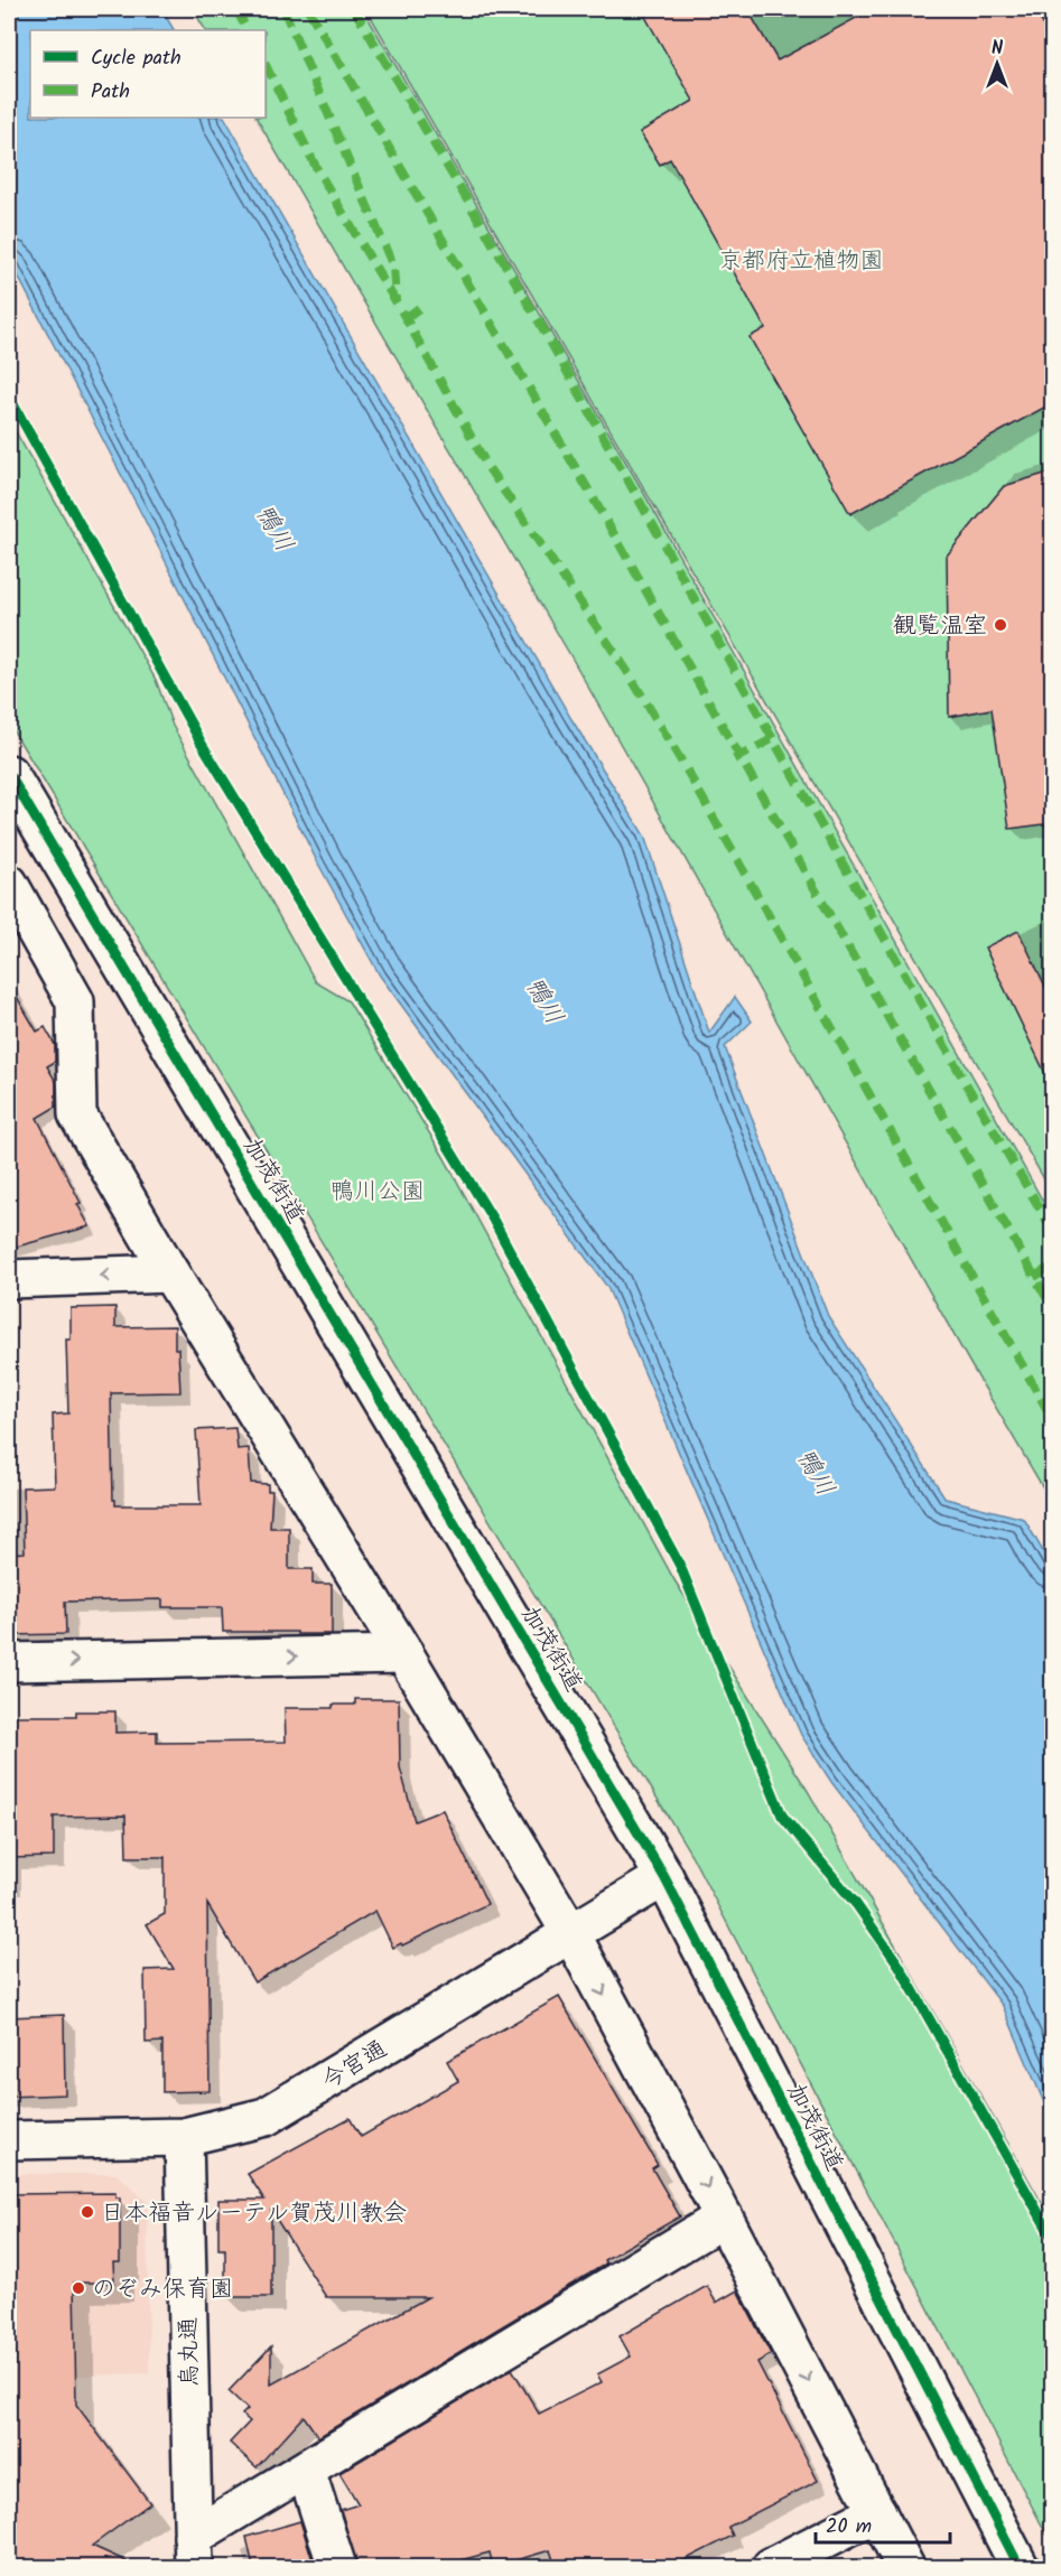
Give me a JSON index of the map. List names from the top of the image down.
{
  "streets": {
    "street": ["加茂街道", "今宮通", "烏丸通"]
  },
  "crossings": [
    ["加茂街道", "今宮通"],
    ["今宮通", "烏丸通"]
  ],
  "water": ["鴨川"],
  "parks": ["京都府立植物園", "鴨川公園"],
  "places": ["観覧温室", "日本福音ルーテル賀茂川教会", "のぞみ保育園"],
  "legend": ["Cycle path", "Path"],
  "scale_bar": "20 m",
  "north": "top"
}
